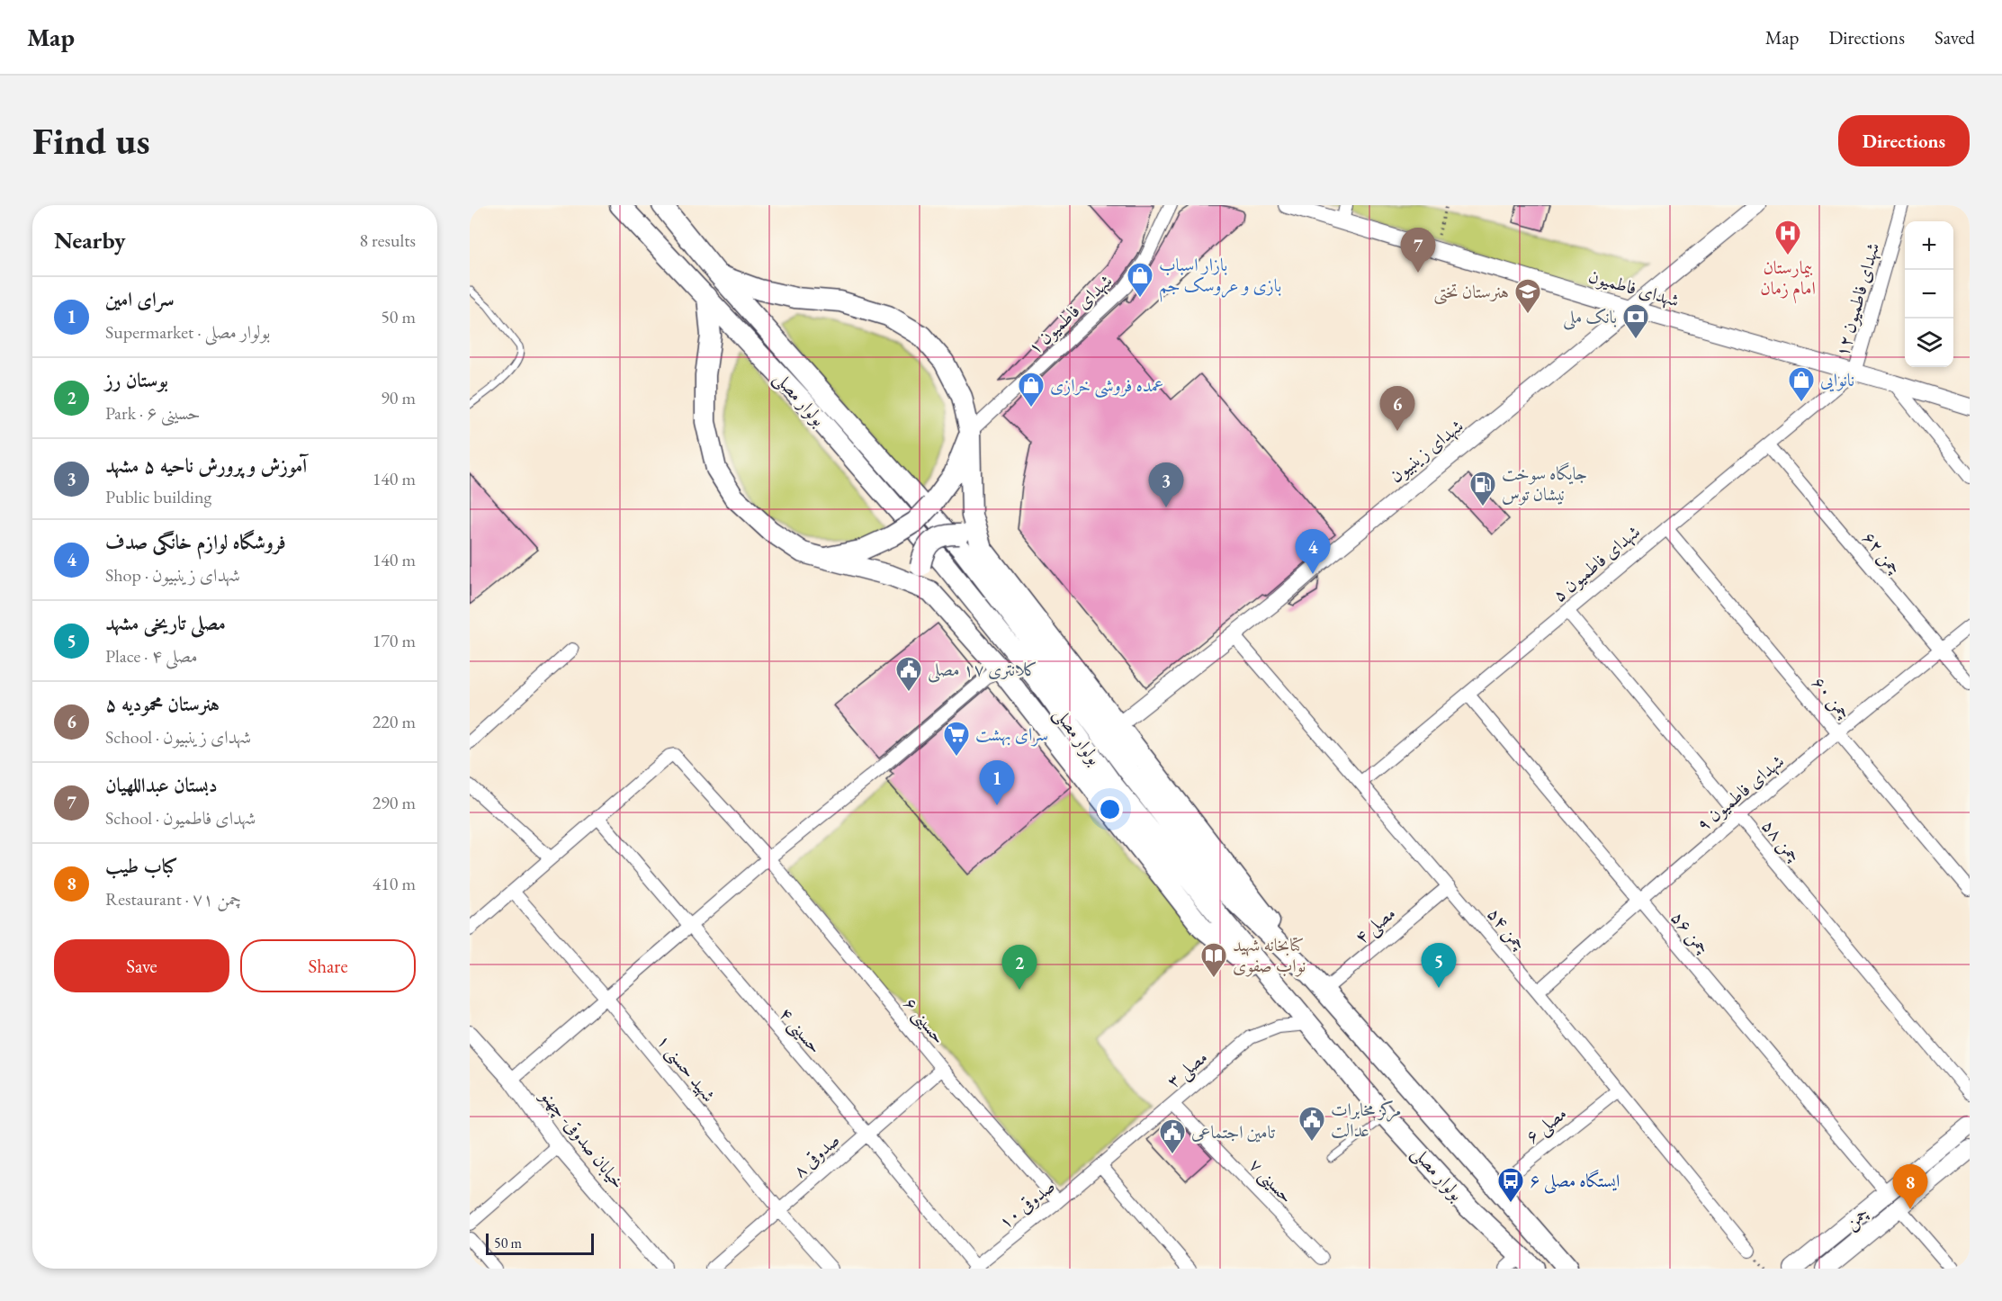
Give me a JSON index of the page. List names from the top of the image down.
{
  "streets": {
    "main road": ["بولوار مصلی", "چمن"],
    "street": [
      "شهدای فاطمیون",
      "شهدای فاطمیون ۱۲",
      "شهدای فاطمیون ۱",
      "شهدای زینبیون",
      "چمن ۶۲",
      "شهدای فاطمیون ۵",
      "چمن ۶۰",
      "شهدای فاطمیون ۹",
      "چمن ۵۸",
      "مصلی ۴",
      "چمن ۵۴",
      "چمن ۵۶",
      "حسینی ۶",
      "حسینی ۴",
      "شهید حسنی ۱",
      "مصلی ۳",
      "مصلی ۶",
      "خیابان صدوقی- چهنو",
      "صدوقی ۸",
      "حسینی ۷",
      "صدوقی ۱۰"
    ]
  },
  "crossings": [
    ["شهدای فاطمیون", "شهدای فاطمیون ۱۲"],
    ["شهدای فاطمیون", "شهدای زینبیون"],
    ["شهدای فاطمیون", "شهدای فاطمیون ۵"],
    ["شهدای فاطمیون ۱۲", "شهدای فاطمیون ۵"],
    ["بولوار مصلی", "مصلی ۴"],
    ["بولوار مصلی", "مصلی ۳"],
    ["بولوار مصلی", "مصلی ۶"],
    ["شهدای زینبیون", "چمن ۵۴"],
    ["چمن ۶۲", "شهدای فاطمیون ۵"],
    ["چمن ۶۲", "شهدای فاطمیون ۹"],
    ["شهدای فاطمیون ۵", "چمن ۶۰"],
    ["شهدای فاطمیون ۵", "چمن ۵۸"],
    ["شهدای فاطمیون ۵", "چمن ۵۴"],
    ["شهدای فاطمیون ۵", "چمن ۵۶"],
    ["چمن ۶۰", "شهدای فاطمیون ۹"],
    ["شهدای فاطمیون ۹", "چمن ۵۸"],
    ["شهدای فاطمیون ۹", "چمن ۵۴"],
    ["شهدای فاطمیون ۹", "چمن ۵۶"],
    ["مصلی ۴", "چمن ۵۴"],
    ["چمن ۵۴", "مصلی ۶"],
    ["چمن ۵۶", "چمن"],
    ["حسینی ۶", "حسینی ۴"],
    ["حسینی ۶", "صدوقی ۸"],
    ["حسینی ۶", "صدوقی ۱۰"],
    ["حسینی ۴", "صدوقی ۸"],
    ["حسینی ۴", "صدوقی ۱۰"],
    ["شهید حسنی ۱", "صدوقی ۸"],
    ["مصلی ۳", "حسینی ۷"],
    ["مصلی ۳", "صدوقی ۱۰"]
  ],
  "places": {
    "hospital": ["بیمارستان امام زمان"],
    "shop": ["بازار اسباب بازی و عروسک جم", "نانوایی", "عمده فروشی خرازی"],
    "school or university": ["هنرستان تختی"],
    "bank": ["بانک ملی"],
    "fuel station": ["جایگاه سوخت نیشان توس"],
    "public building": ["کلانتری ۱۷ مصلی", "مرکز مخابرات عدالت", "تامین اجتماعی"],
    "supermarket": ["سرای بهشت"],
    "library": ["کتابخانه شهید نواب صفوی"],
    "bus stop": ["ایستگاه مصلی ۶"]
  },
  "scale_bar": "50 m",
  "page": {
    "header": "Map",
    "nav": ["Map", "Directions", "Saved"],
    "buttons": [
      "Directions",
      ["Save", "Share"]
    ],
    "title": "Find us",
    "heading": ["Nearby", "8 results"],
    "map_buttons": ["+", "−"],
    "pins": [
      "7",
      "6",
      "3",
      "4",
      "1",
      "5",
      "2",
      "8"
    ],
    "list": [
      {
        "mark": "1",
        "name": "سرای امین",
        "note": "Supermarket · بولوار مصلی",
        "value": "50 m"
      },
      {
        "mark": "2",
        "name": "بوستان رز",
        "note": "Park · حسینی ۶",
        "value": "90 m"
      },
      {
        "mark": "3",
        "name": "آموزش و پرورش ناحیه ۵ مشهد",
        "note": "Public building",
        "value": "140 m"
      },
      {
        "mark": "4",
        "name": "فروشگاه لوازم خانگی صدف",
        "note": "Shop · شهدای زینبیون",
        "value": "140 m"
      },
      {
        "mark": "5",
        "name": "مصلی تاریخی مشهد",
        "note": "Place · مصلی ۴",
        "value": "170 m"
      },
      {
        "mark": "6",
        "name": "هنرستان محمودیه ۵",
        "note": "School · شهدای زینبیون",
        "value": "220 m"
      },
      {
        "mark": "7",
        "name": "دبستان عبداللهیان",
        "note": "School · شهدای فاطمیون",
        "value": "290 m"
      },
      {
        "mark": "8",
        "name": "کباب طیب",
        "note": "Restaurant · چمن ۷۱",
        "value": "410 m"
      }
    ],
    "scale": "50 m"
  }
}
